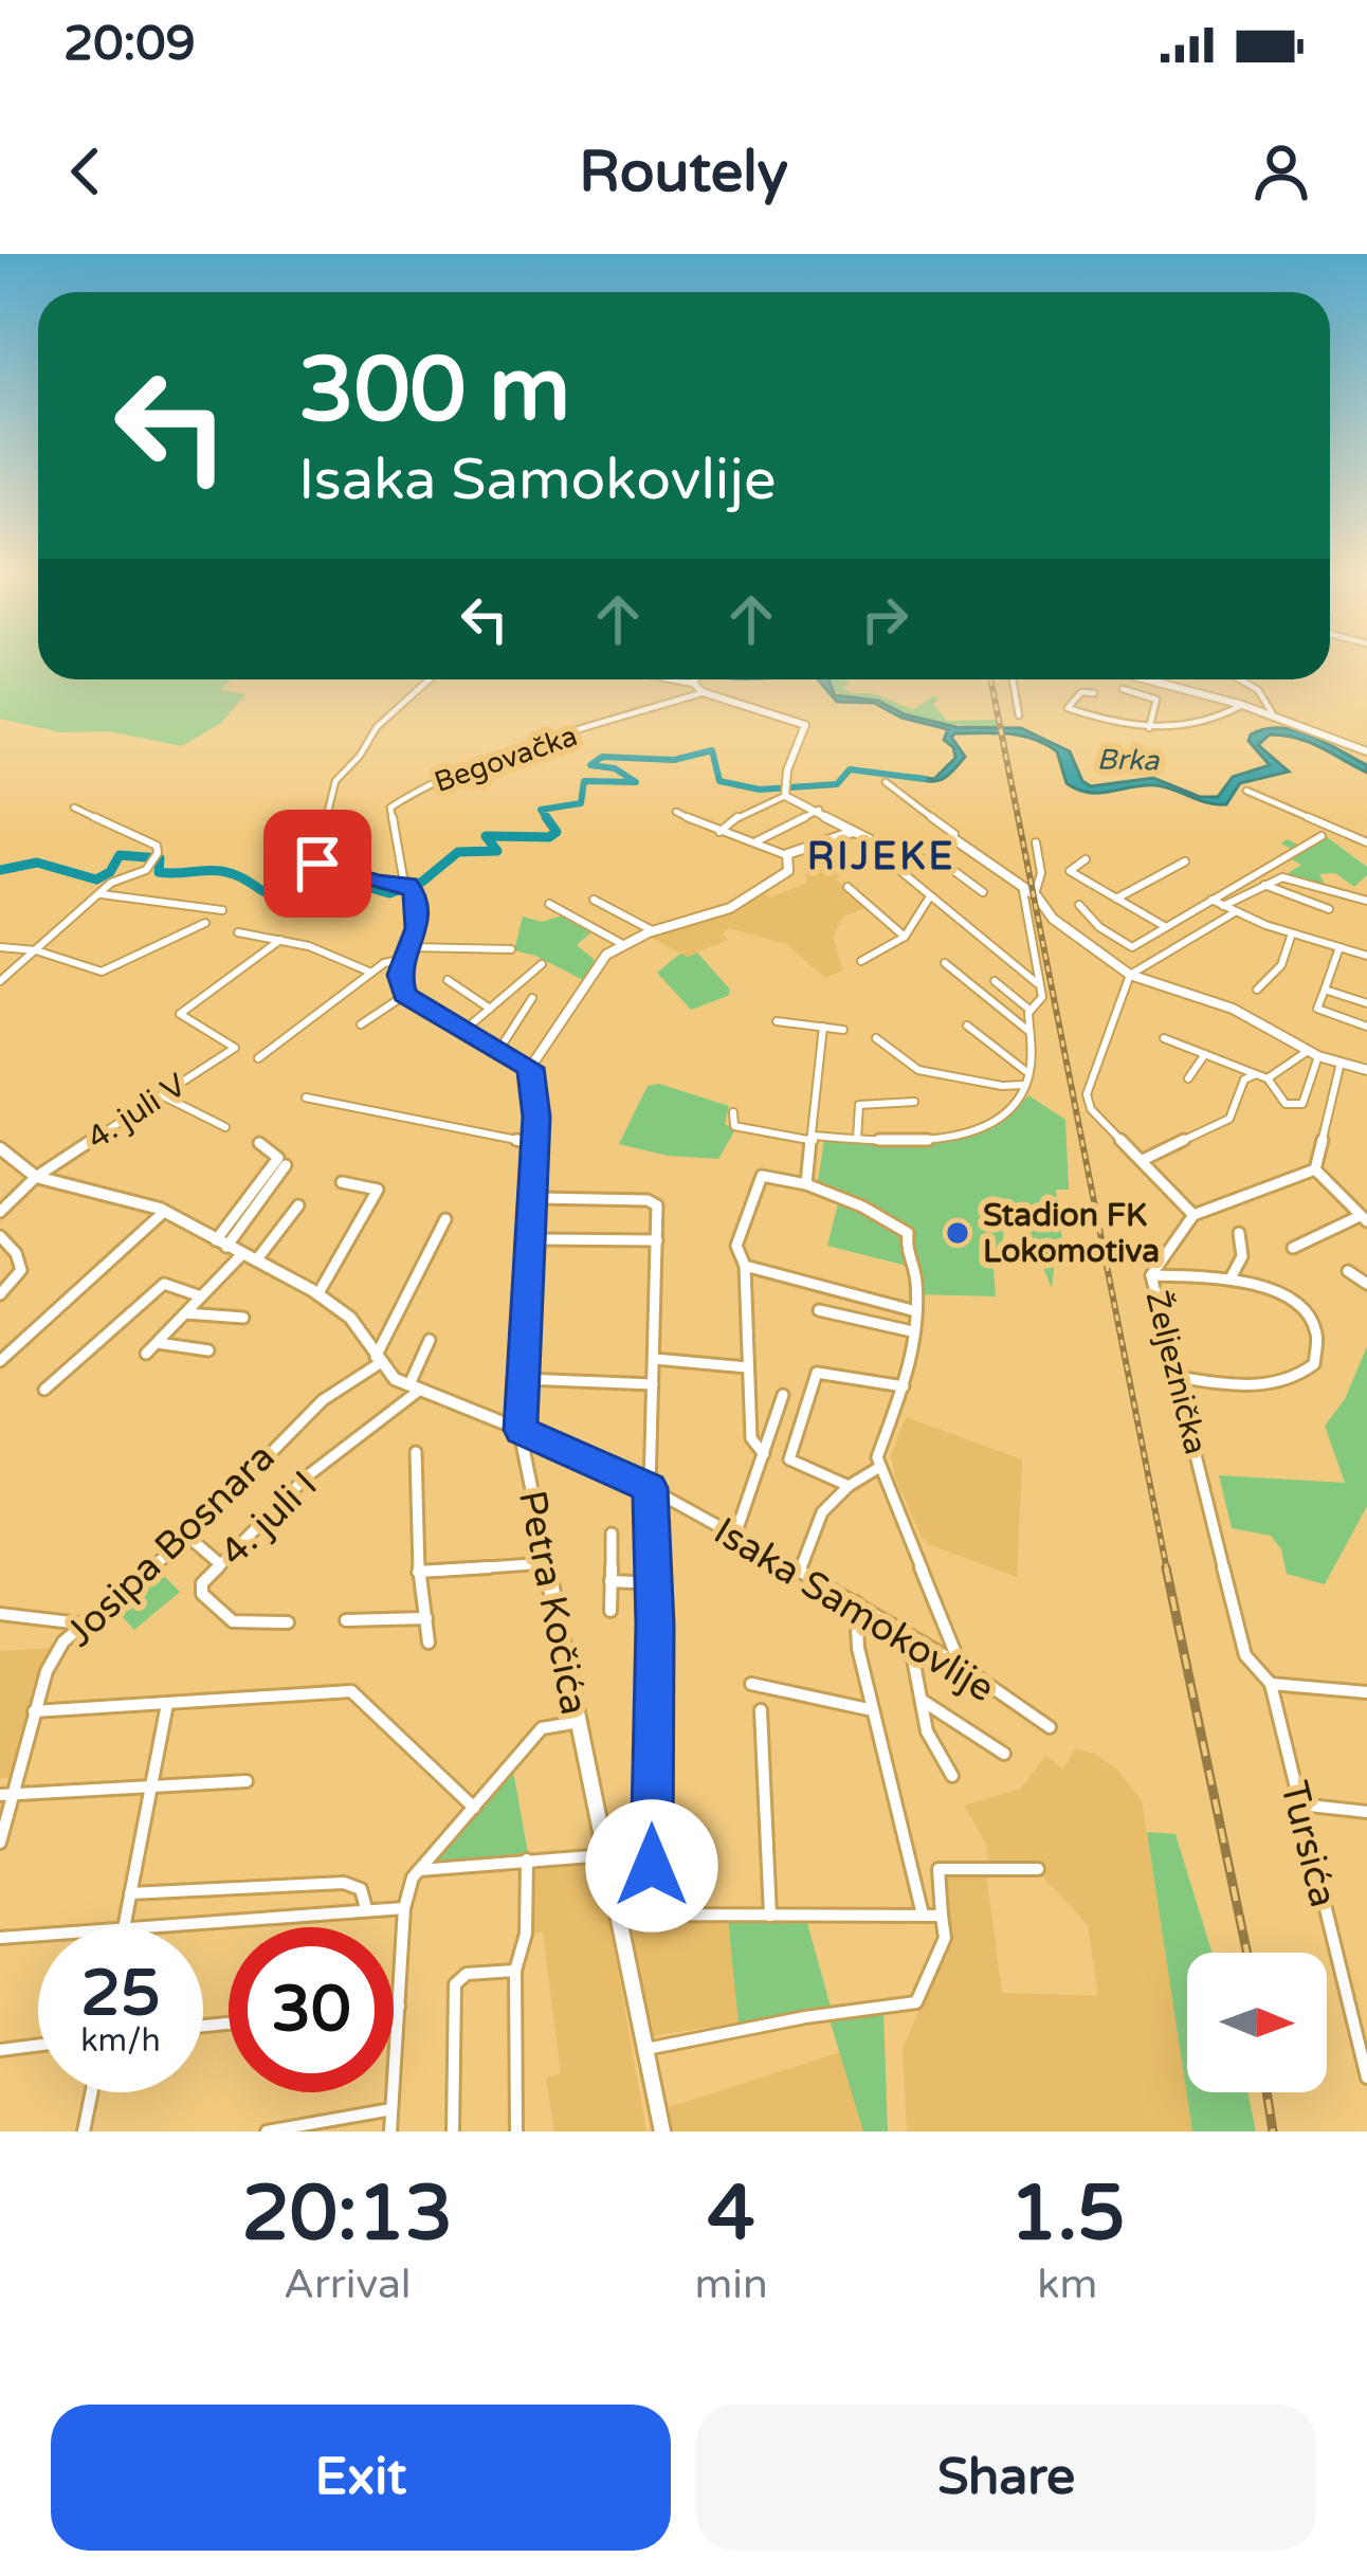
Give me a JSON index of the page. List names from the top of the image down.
{
  "streets": {
    "street": [
      "Begovačka",
      "4. juli V",
      "Željeznička",
      "4. juli I",
      "Josipa Bosnara",
      "Petra Kočića",
      "Isaka Samokovlije",
      "Tursića"
    ]
  },
  "crossings": [
    ["Željeznička", "Tursića"],
    ["Petra Kočića", "Isaka Samokovlije"]
  ],
  "districts": ["RIJEKE"],
  "water": ["Brka"],
  "places": ["Stadion FK Lokomotiva"],
  "north": "right",
  "page": {
    "status": "20:09",
    "header": "Routely",
    "turn": ["300 m", "Isaka Samokovlije"],
    "speed": "25 km/h",
    "limit": "30",
    "eta": [
      "20:13",
      "Arrival",
      "4",
      "min",
      "1.5",
      "km"
    ],
    "buttons": ["Exit", "Share"]
  }
}
